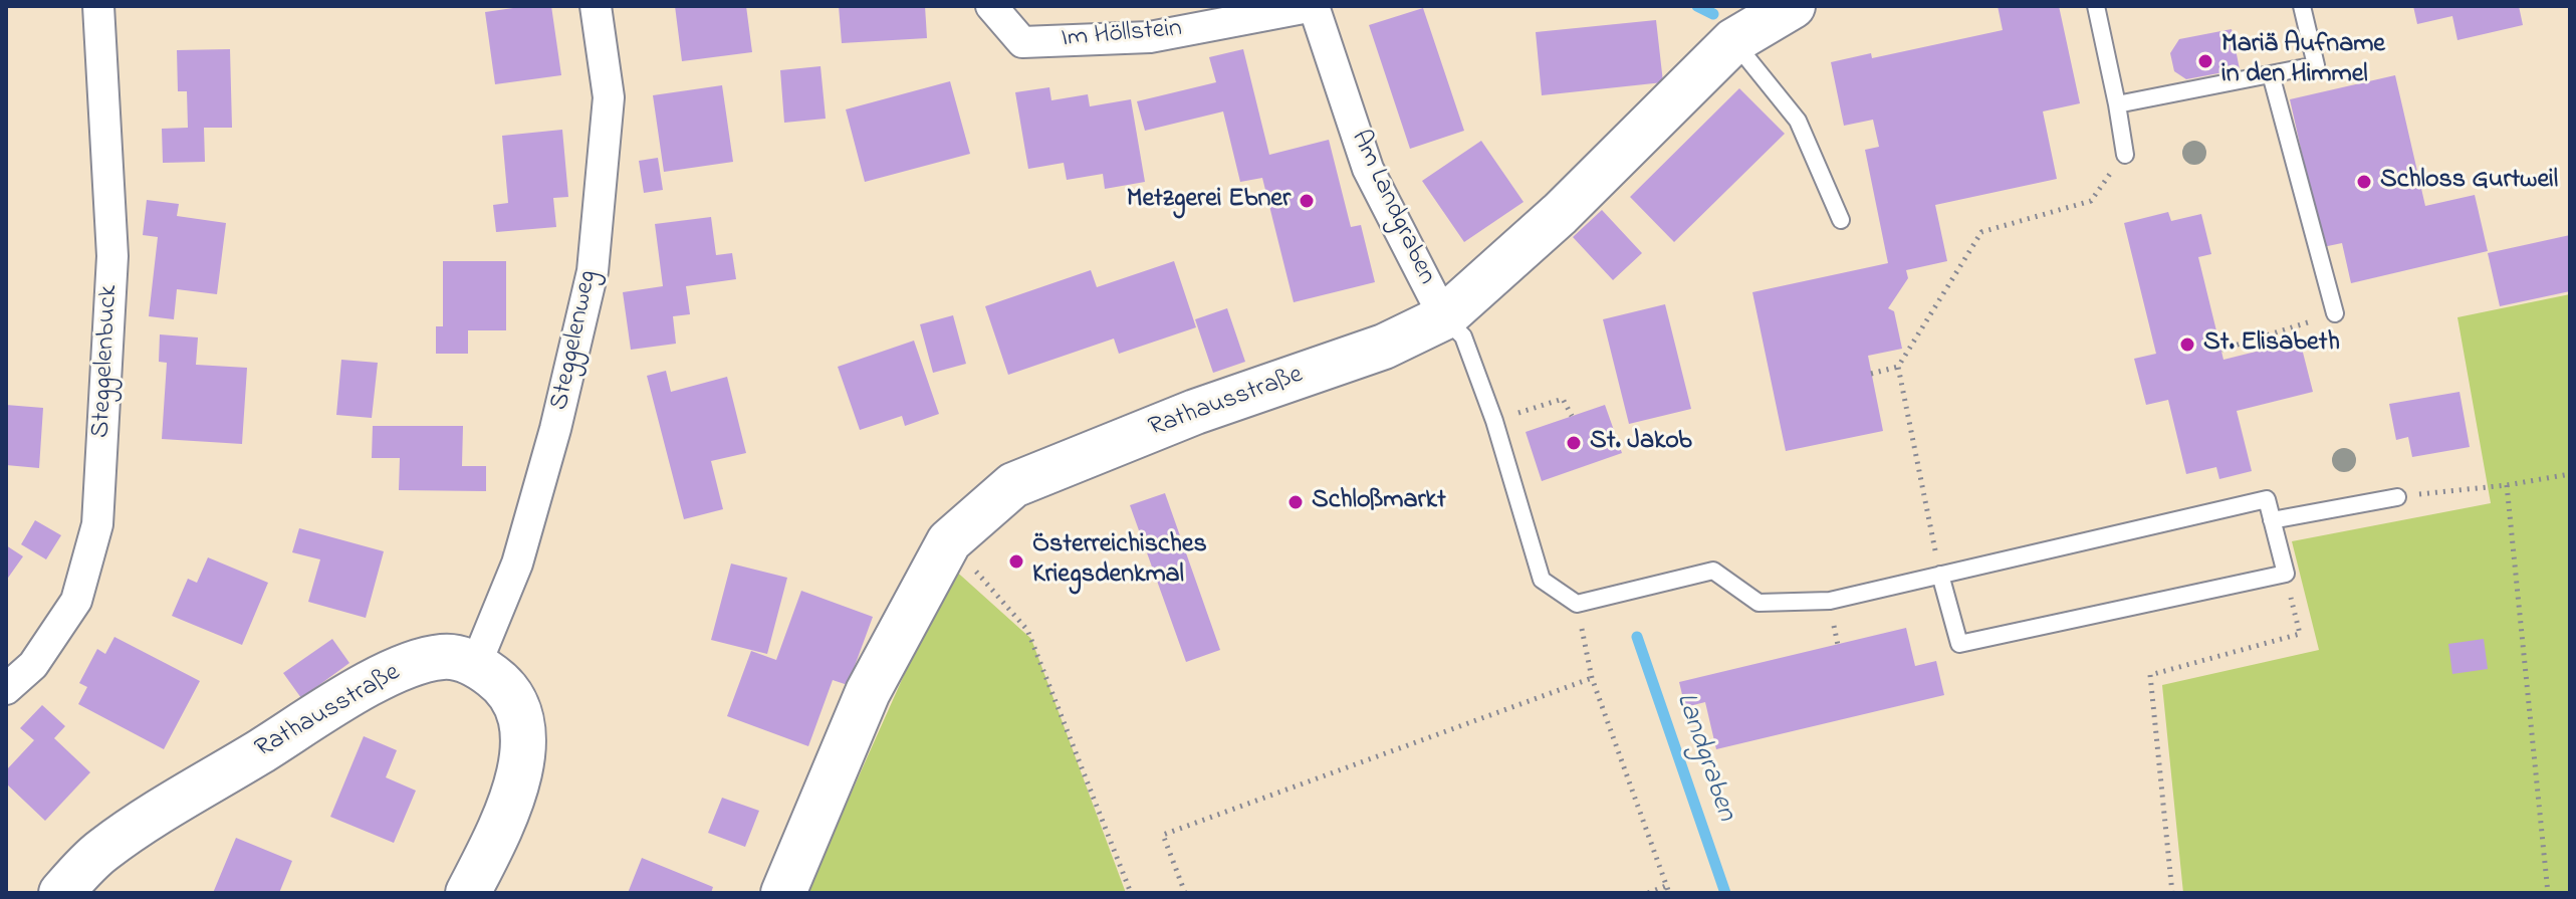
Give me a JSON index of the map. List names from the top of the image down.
{
  "streets": {
    "main road": ["Rathausstraße"],
    "street": [
      "Im Höllstein",
      "Am Landgraben",
      "Steggelenweg",
      "Steggelenbuck"
    ]
  },
  "crossings": [
    ["Im Höllstein", "Am Landgraben"],
    ["Am Landgraben", "Rathausstraße"],
    ["Steggelenweg", "Rathausstraße"]
  ],
  "water": ["Landgraben"],
  "places": [
    "Mariä Aufname in den Himmel",
    "Schloss Gurtweil",
    "Metzgerei Ebner",
    "St. Elisabeth",
    "St. Jakob",
    "Schloßmarkt",
    "Österreichisches Kriegsdenkmal"
  ]
}
